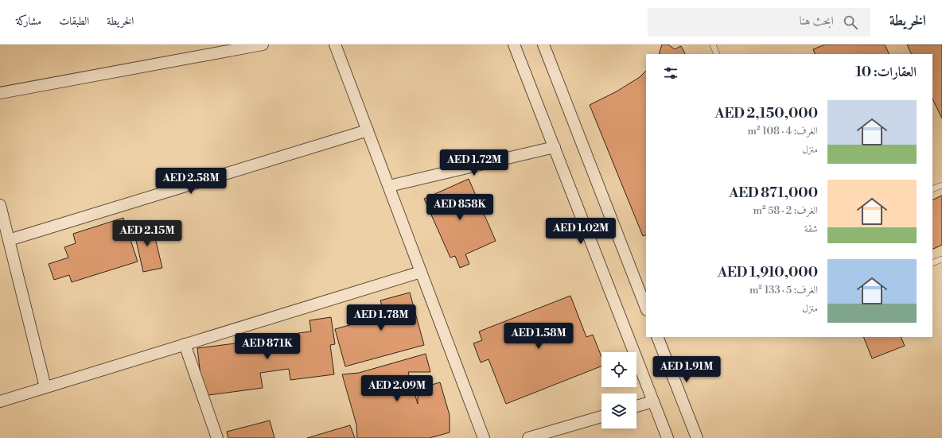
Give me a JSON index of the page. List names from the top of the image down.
{
  "page": {
    "header": "الخريطة",
    "search": "ابحث هنا",
    "nav": ["الخريطة", "الطبقات", "مشاركة"],
    "heading": "العقارات: 10",
    "list": [
      {
        "name": "AED 2,150,000",
        "note": "الغرف: 4 · 108 m² · منزل"
      },
      {
        "name": "AED 871,000",
        "note": "الغرف: 2 · 58 m² · شقة"
      },
      {
        "name": "AED 1,910,000",
        "note": "الغرف: 5 · 133 m² · منزل"
      }
    ],
    "price": [
      "AED 1.72M",
      "AED 2.58M",
      "AED 858K",
      "AED 1.02M",
      "AED 2.15M",
      "AED 1.78M",
      "AED 1.58M",
      "AED 871K",
      "AED 1.91M",
      "AED 2.09M"
    ]
  }
}
